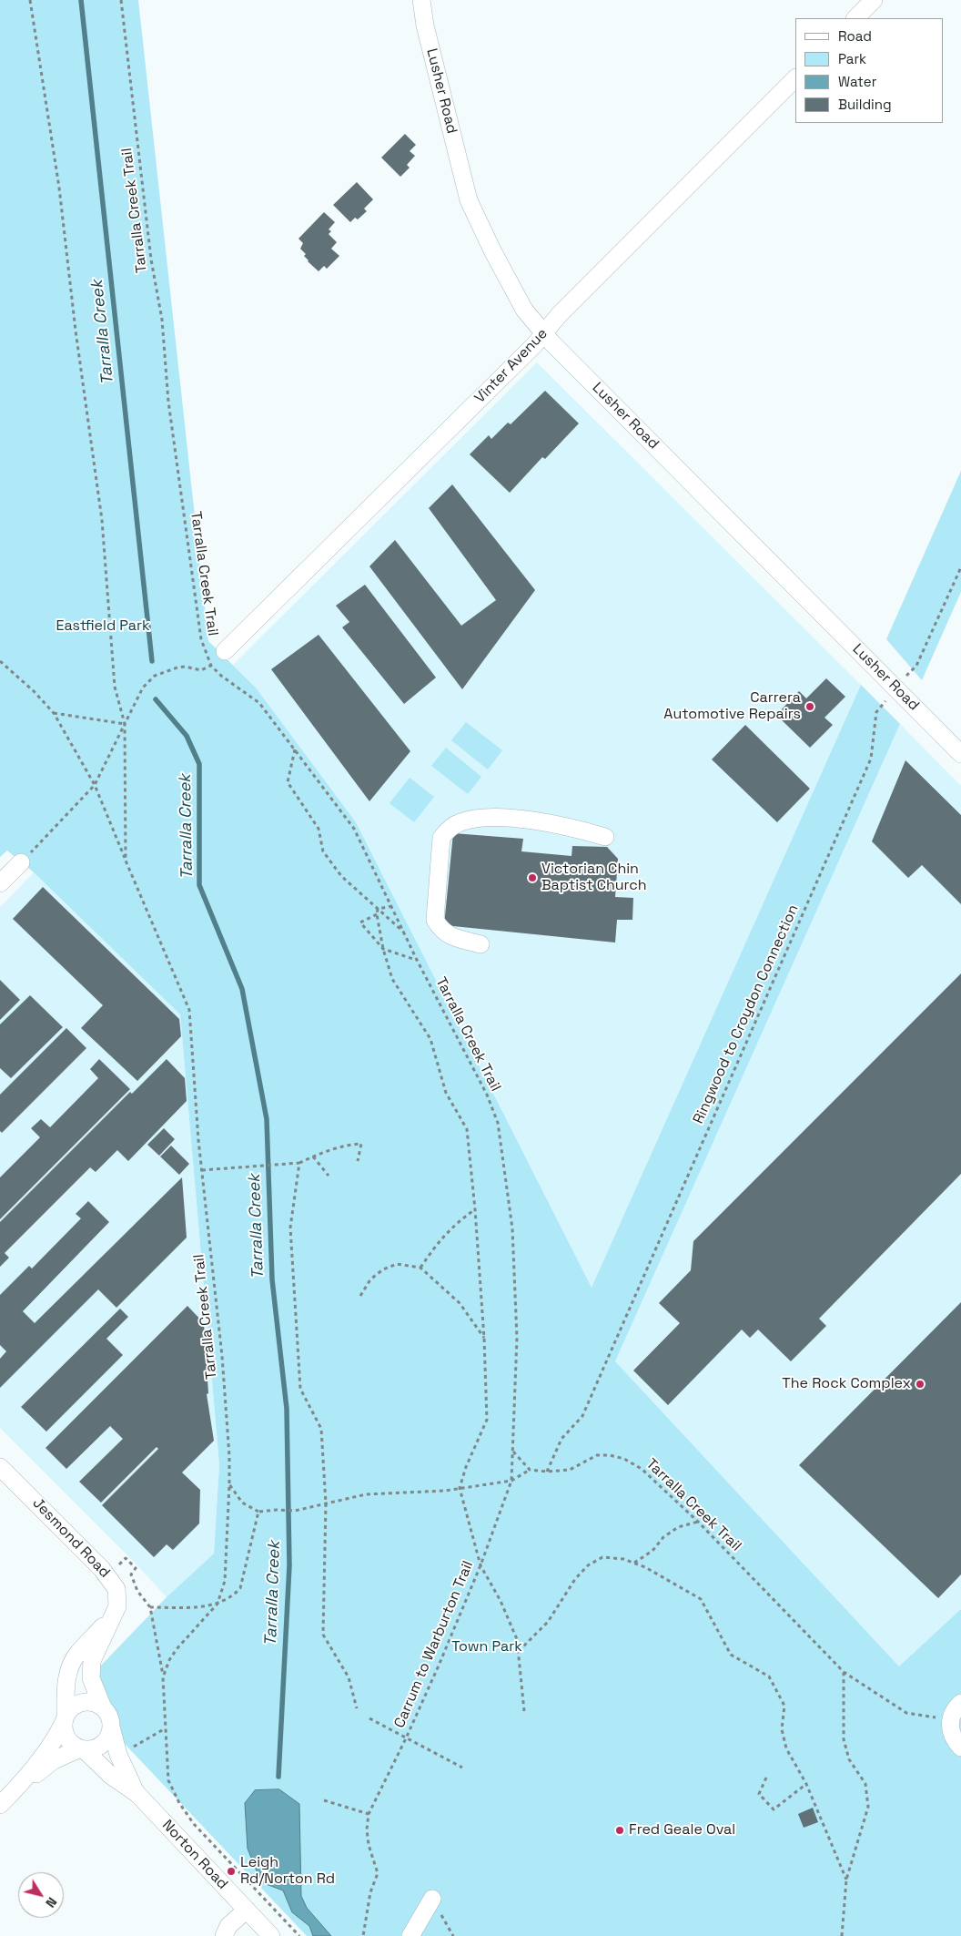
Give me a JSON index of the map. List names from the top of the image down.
{
  "streets": {
    "street": [
      "Lusher Road",
      "Vinter Avenue",
      "Jesmond Road",
      "Norton Road"
    ],
    "path": ["Tarralla Creek Trail", "Ringwood to Croydon Connection", "Carrum to Warburton Trail"]
  },
  "crossings": [
    ["Lusher Road", "Vinter Avenue"],
    ["Lusher Road", "Ringwood to Croydon Connection"],
    ["Tarralla Creek Trail", "Ringwood to Croydon Connection"],
    ["Tarralla Creek Trail", "Carrum to Warburton Trail"],
    ["Jesmond Road", "Norton Road"]
  ],
  "water": ["Tarralla Creek"],
  "parks": ["Eastfield Park", "Town Park"],
  "places": [
    "Carrera Automotive Repairs",
    "Victorian Chin Baptist Church",
    "The Rock Complex",
    "Fred Geale Oval",
    "Leigh Rd/Norton Rd"
  ],
  "legend": [
    "Road",
    "Park",
    "Water",
    "Building"
  ],
  "north": "bottom right"
}
